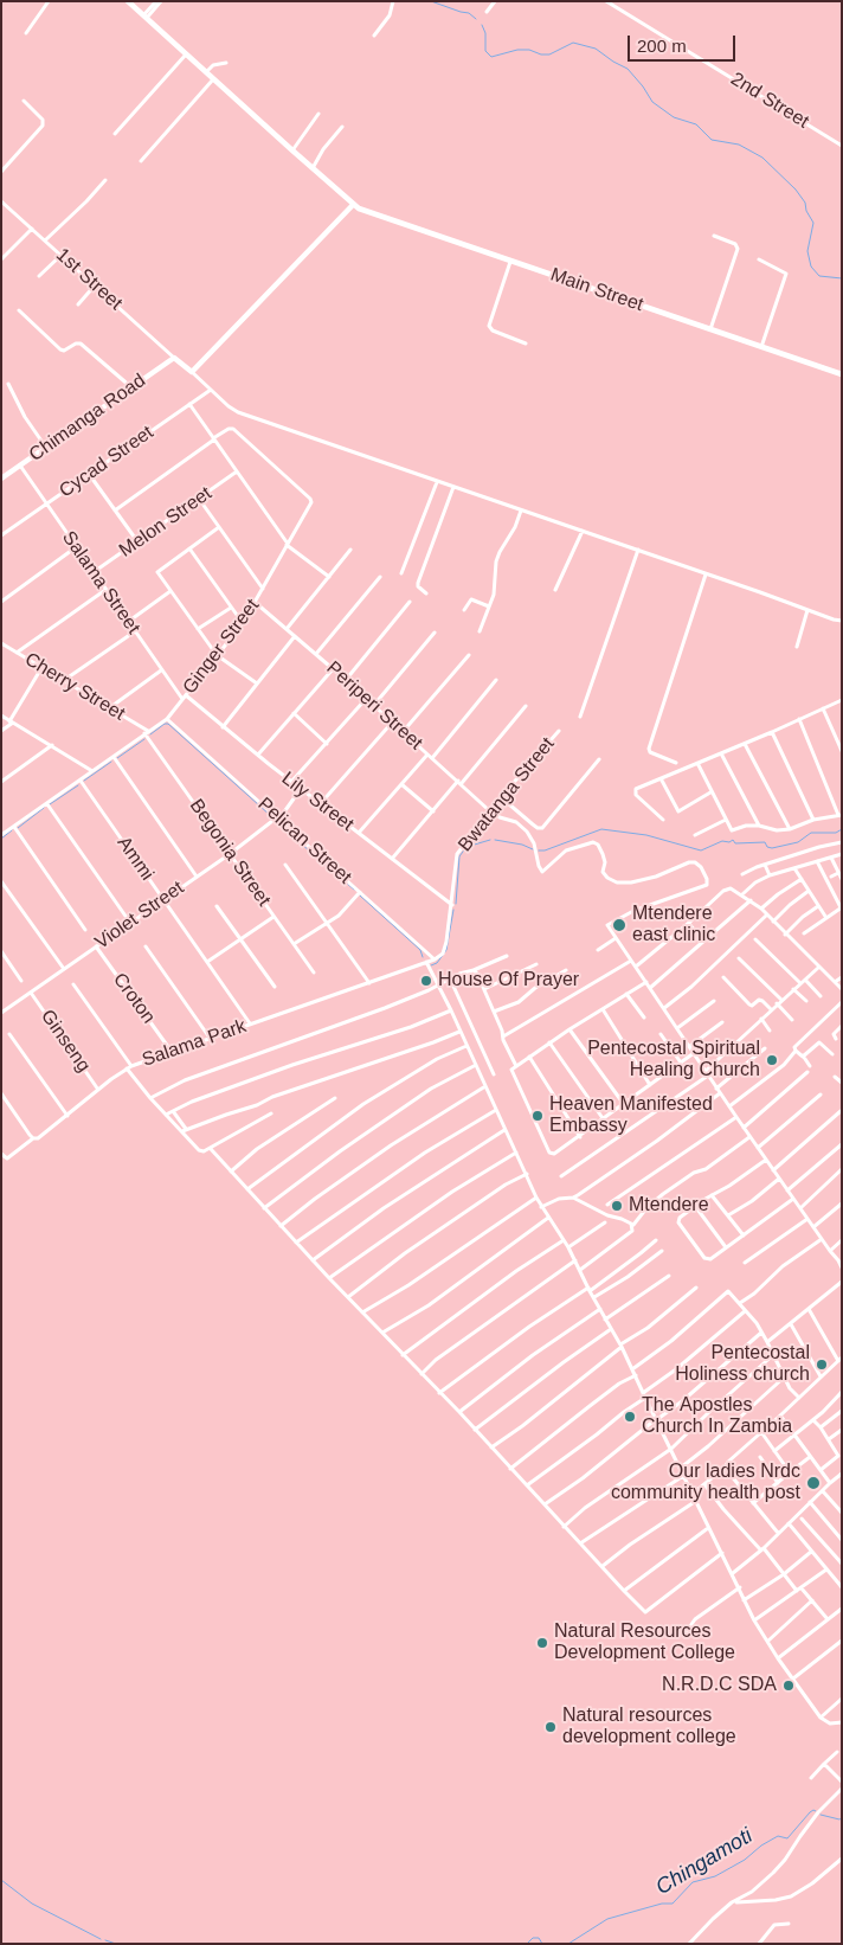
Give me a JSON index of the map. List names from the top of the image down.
{
  "streets": {
    "main road": ["Main Street", "Chimanga Road"],
    "street": [
      "2nd Street",
      "1st Street",
      "Cycad Street",
      "Melon Street",
      "Salama Street",
      "Ginger Street",
      "Cherry Street",
      "Periperi Street",
      "Bwatanga Street",
      "Lily Street",
      "Pelican Street",
      "Begonia Street",
      "Ammi",
      "Violet Street",
      "Croton",
      "Ginseng",
      "Salama Park"
    ]
  },
  "crossings": [
    ["1st Street", "Chimanga Road"],
    ["Chimanga Road", "Salama Street"],
    ["Cycad Street", "Salama Street"],
    ["Melon Street", "Salama Street"],
    ["Salama Street", "Ginger Street"],
    ["Salama Street", "Lily Street"],
    ["Ginger Street", "Cherry Street"],
    ["Ginger Street", "Periperi Street"],
    ["Ginger Street", "Lily Street"],
    ["Ginger Street", "Pelican Street"],
    ["Ginger Street", "Begonia Street"],
    ["Ginger Street", "Ammi"],
    ["Cherry Street", "Begonia Street"],
    ["Periperi Street", "Bwatanga Street"],
    ["Bwatanga Street", "Lily Street"],
    ["Bwatanga Street", "Pelican Street"],
    ["Lily Street", "Violet Street"],
    ["Pelican Street", "Violet Street"],
    ["Begonia Street", "Violet Street"],
    ["Ammi", "Violet Street"],
    ["Ammi", "Salama Park"],
    ["Violet Street", "Croton"],
    ["Violet Street", "Ginseng"],
    ["Croton", "Salama Park"],
    ["Ginseng", "Salama Park"]
  ],
  "water": ["Chingamoti"],
  "places": [
    "Mtendere east clinic",
    "House Of Prayer",
    "Pentecostal Spiritual Healing Church",
    "Heaven Manifested Embassy",
    "Mtendere",
    "Pentecostal Holiness church",
    "The Apostles Church In Zambia",
    "Our ladies Nrdc community health post",
    "Natural Resources Development College",
    "N.R.D.C SDA",
    "Natural resources development college"
  ],
  "scale_bar": "200 m"
}
